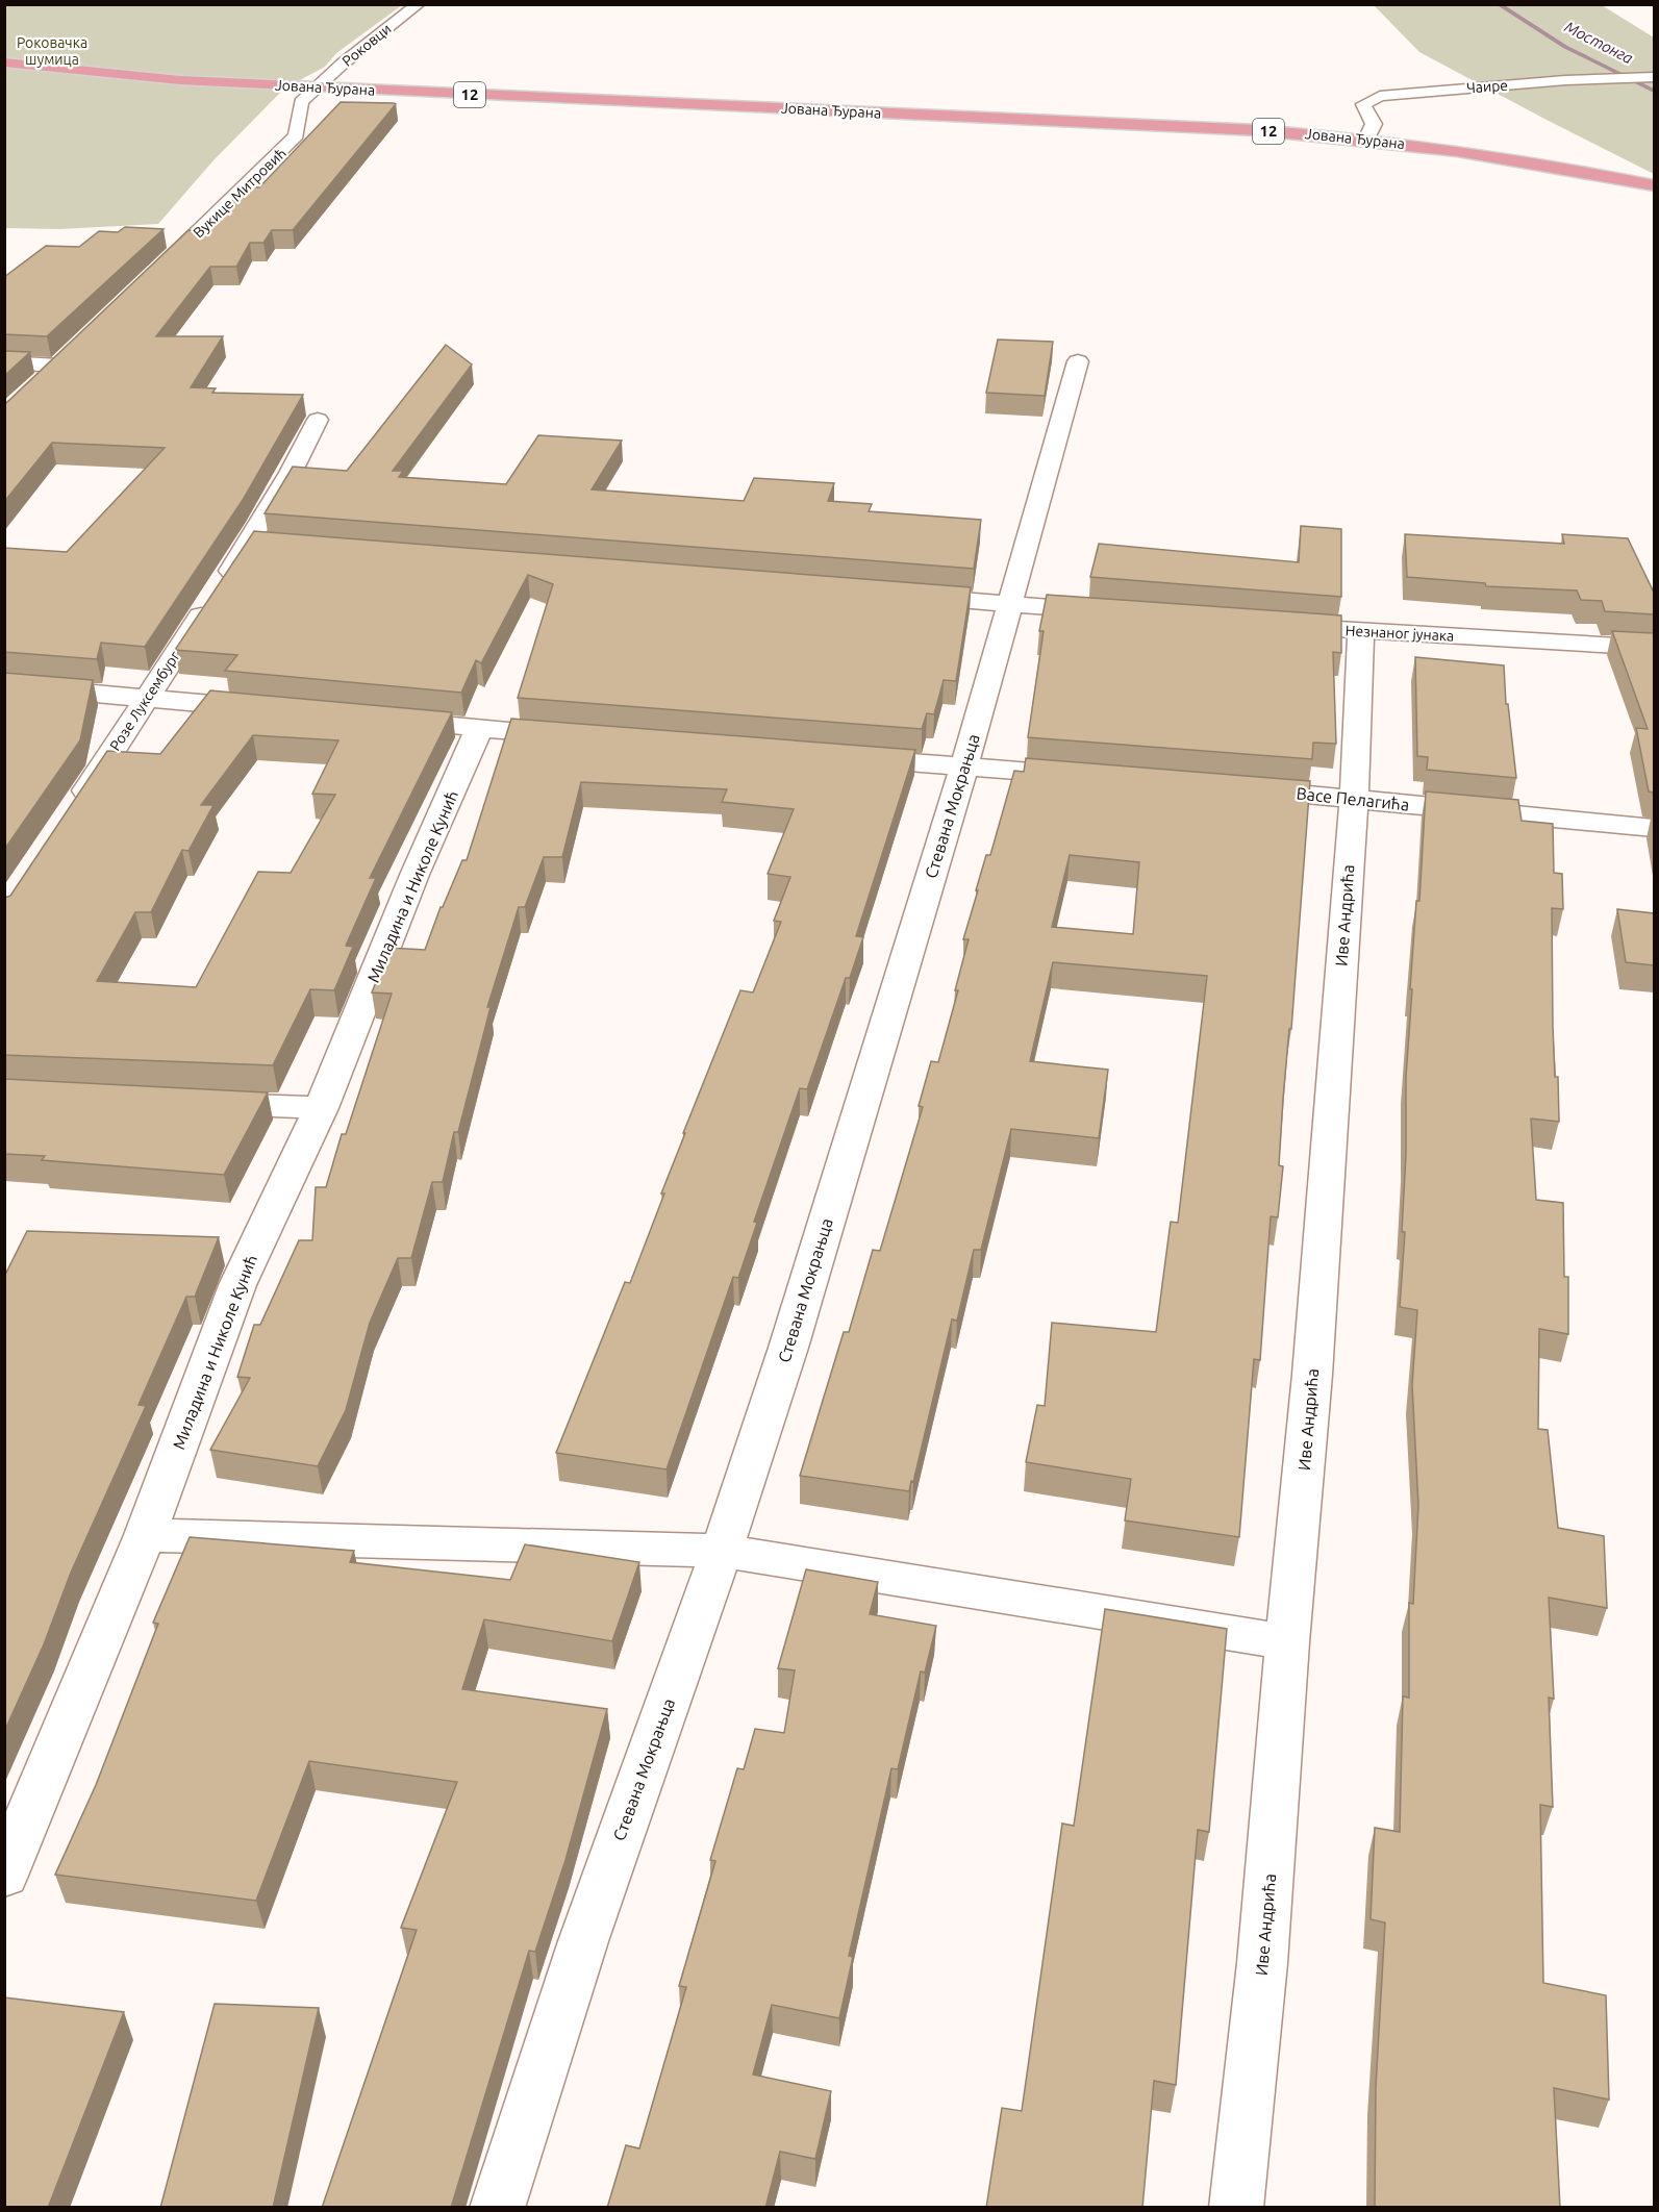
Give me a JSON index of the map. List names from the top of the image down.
{
  "streets": {
    "main road": ["Јована Ђурана", "12"],
    "street": [
      "Роковци",
      "Чаире",
      "Вукице Митровић",
      "Незнаног јунака",
      "Розе Луксембург",
      "Васе Пелагића",
      "Стевана Мокрањца",
      "Миладина и Николе Кунић",
      "Иве Андрића"
    ]
  },
  "crossings": [
    ["Роковци", "Јована Ђурана"],
    ["Роковци", "Вукице Митровић"],
    ["Чаире", "Јована Ђурана"],
    ["Јована Ђурана", "Вукице Митровић"],
    ["Незнаног јунака", "Иве Андрића"],
    ["Васе Пелагића", "Иве Андрића"]
  ],
  "water": ["Мостонга"],
  "parks": ["Роковачка шумица"]
}
